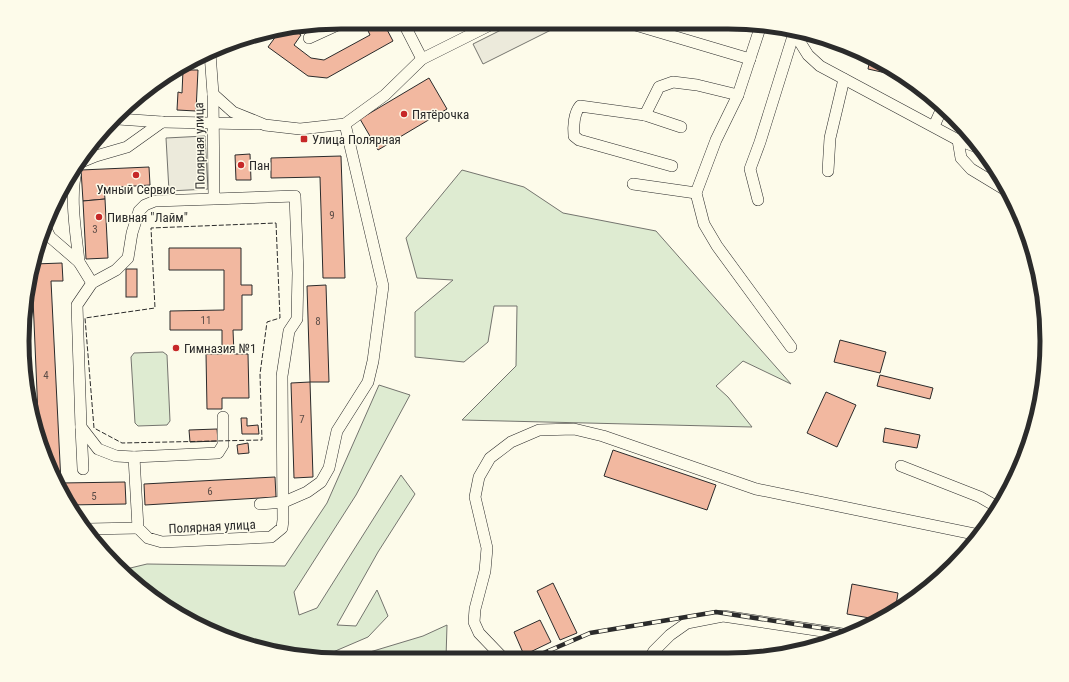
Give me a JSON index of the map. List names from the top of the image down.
{
  "streets": {
    "street": ["Полярная улица"]
  },
  "places": {
    "other": [
      "Пятёрочка",
      "Пан",
      "Умный Сервис",
      "Пивная \"Лайм\"",
      "Гимназия №1"
    ],
    "transit": ["Улица Полярная"]
  },
  "house_numbers": [
    "9",
    "3",
    "11",
    "8",
    "4",
    "7",
    "6",
    "5"
  ]
}
